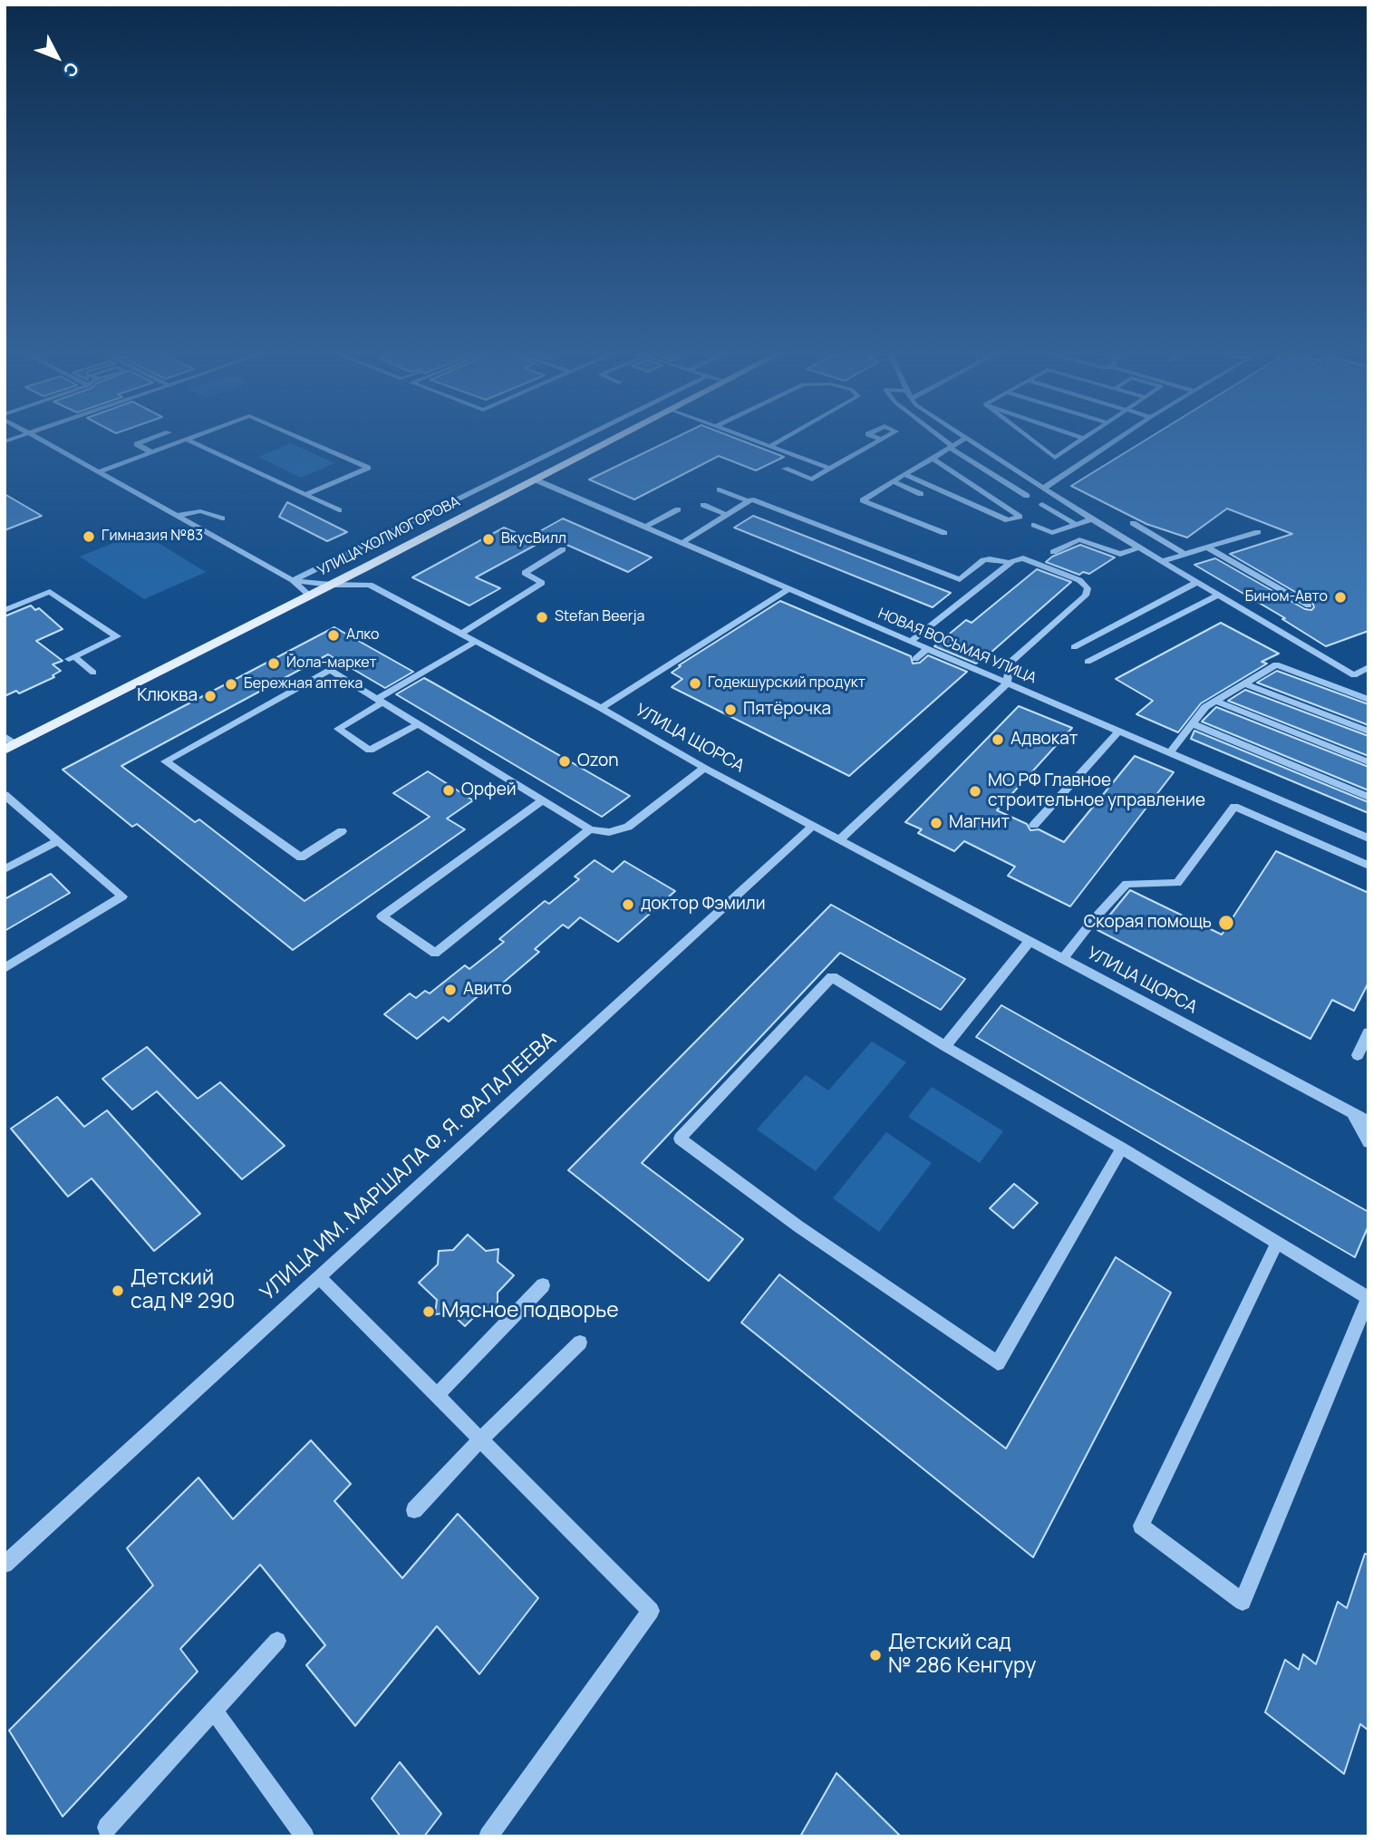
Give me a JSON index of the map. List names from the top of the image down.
{
  "streets": {
    "main road": ["УЛИЦА ХОЛМОГОРОВА"],
    "street": ["НОВАЯ ВОСЬМАЯ УЛИЦА", "УЛИЦА ЩОРСА", "УЛИЦА ИМ. МАРШАЛА Ф. Я. ФАЛАЛЕЕВА"]
  },
  "crossings": [
    ["УЛИЦА ХОЛМОГОРОВА", "НОВАЯ ВОСЬМАЯ УЛИЦА"],
    ["УЛИЦА ХОЛМОГОРОВА", "УЛИЦА ЩОРСА"],
    ["УЛИЦА ЩОРСА", "УЛИЦА ИМ. МАРШАЛА Ф. Я. ФАЛАЛЕЕВА"]
  ],
  "places": [
    "Гимназия №83",
    "ВкусВилл",
    "Бином-Авто",
    "Stefan Beerja",
    "Алко",
    "Йола-маркет",
    "Годекшурский продукт",
    "Бережная аптека",
    "Клюква",
    "Пятёрочка",
    "Адвокат",
    "Ozon",
    "Орфей",
    "МО РФ Главное строительное управление",
    "Магнит",
    "доктор Фэмили",
    "Скорая помощь",
    "Авито",
    "Детский сад № 290",
    "Мясное подворье",
    "Детский сад № 286 Кенгуру"
  ],
  "north": "bottom right"
}
